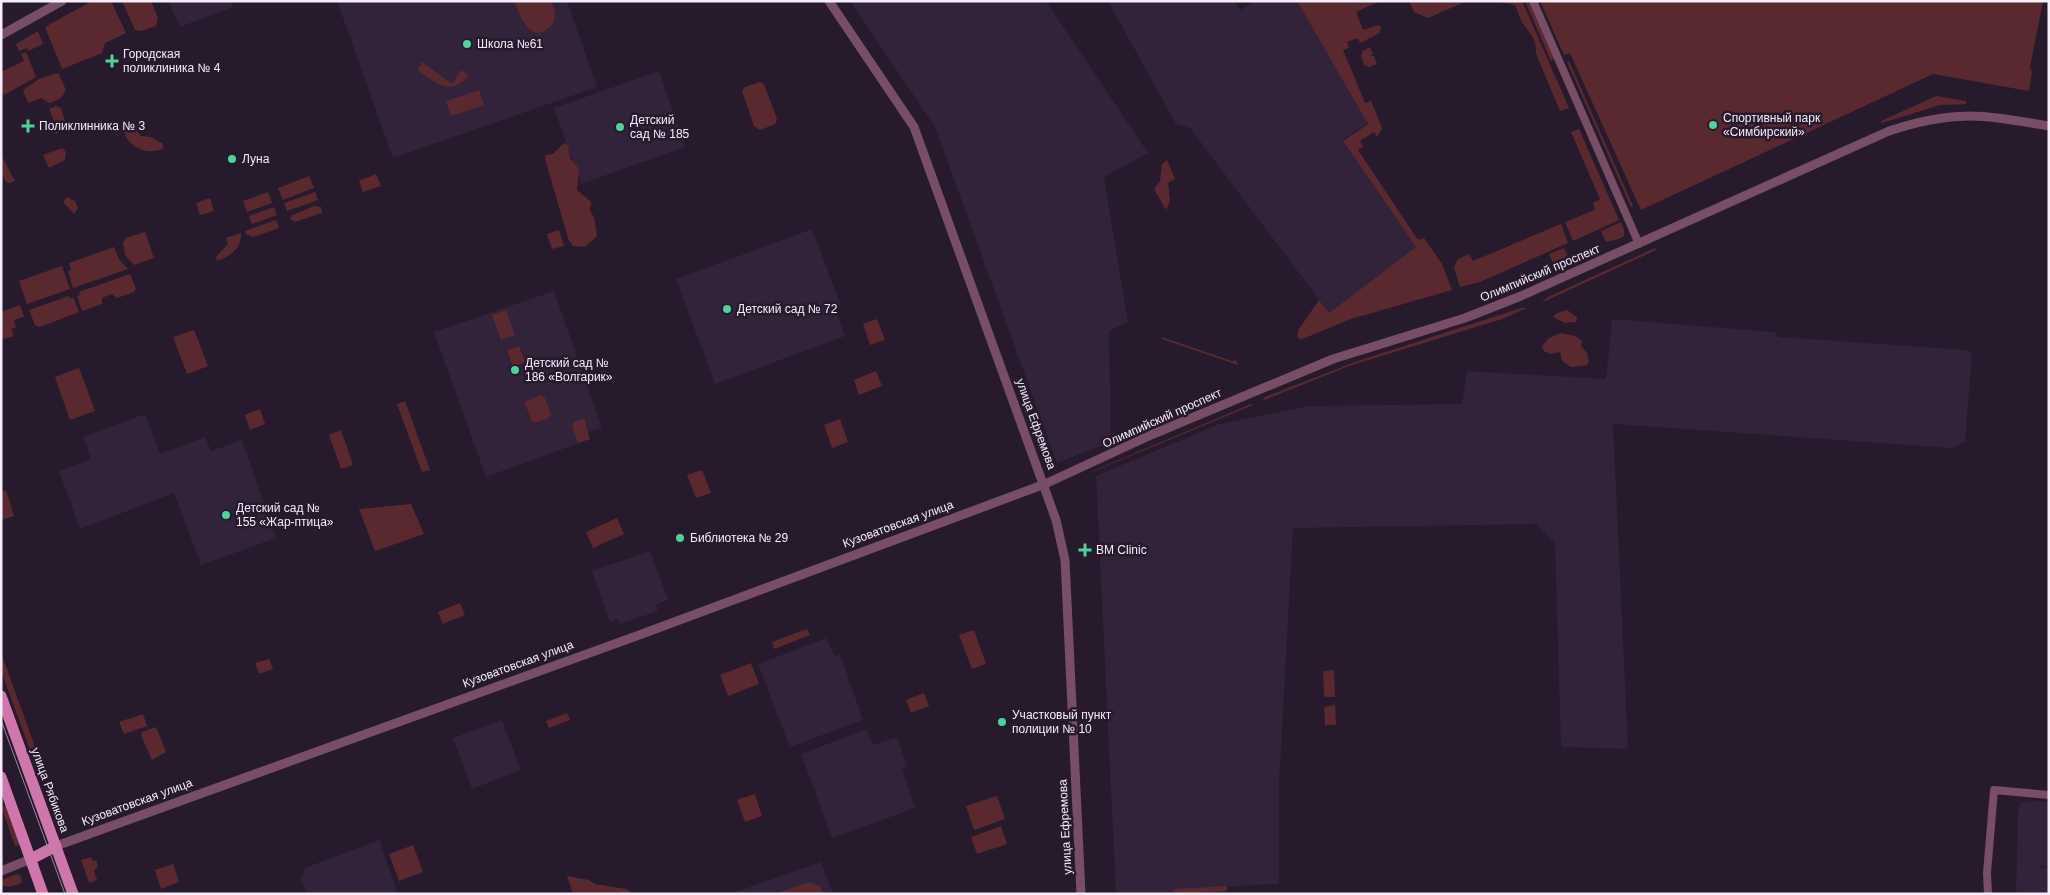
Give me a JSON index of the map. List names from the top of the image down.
{
  "streets": {
    "main road": ["Кузоватовская улица", "улица Рябикова"],
    "street": ["Олимпийский проспект", "улица Ефремова"]
  },
  "crossings": [
    ["Олимпийский проспект", "улица Ефремова"],
    ["Олимпийский проспект", "Кузоватовская улица"],
    ["улица Ефремова", "Кузоватовская улица"],
    ["Кузоватовская улица", "улица Рябикова"]
  ],
  "places": {
    "other": [
      "Школа №61",
      "Спортивный парк «Симбирский»",
      "Детский сад № 185",
      "Луна",
      "Детский сад № 72",
      "Детский сад № 186 «Волгарик»",
      "Детский сад № 155 «Жар-птица»",
      "Библиотека № 29",
      "Участковый пункт полиции № 10"
    ],
    "health": ["Городская поликлиника № 4", "Поликлинника № 3", "BM Clinic"]
  }
}
